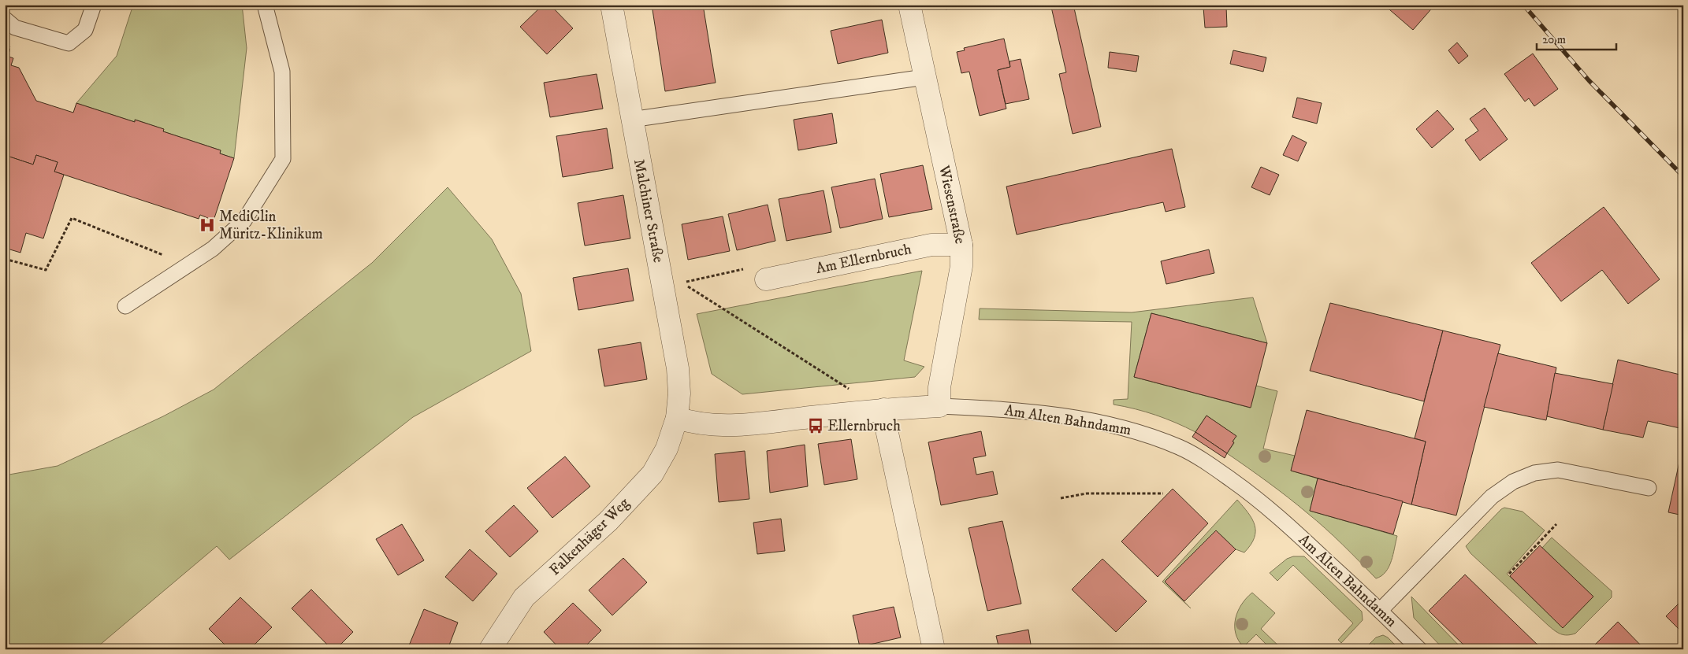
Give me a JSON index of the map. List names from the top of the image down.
{
  "streets": {
    "street": [
      "Wiesenstraße",
      "Malchiner Straße",
      "Am Ellernbruch",
      "Am Alten Bahndamm",
      "Falkenhäger Weg"
    ]
  },
  "crossings": [
    ["Wiesenstraße", "Am Ellernbruch"],
    ["Wiesenstraße", "Am Alten Bahndamm"],
    ["Malchiner Straße", "Falkenhäger Weg"]
  ],
  "places": {
    "hospital": ["MediClin Müritz-Klinikum"],
    "bus stop": ["Ellernbruch"]
  },
  "scale_bar": "20 m"
}
